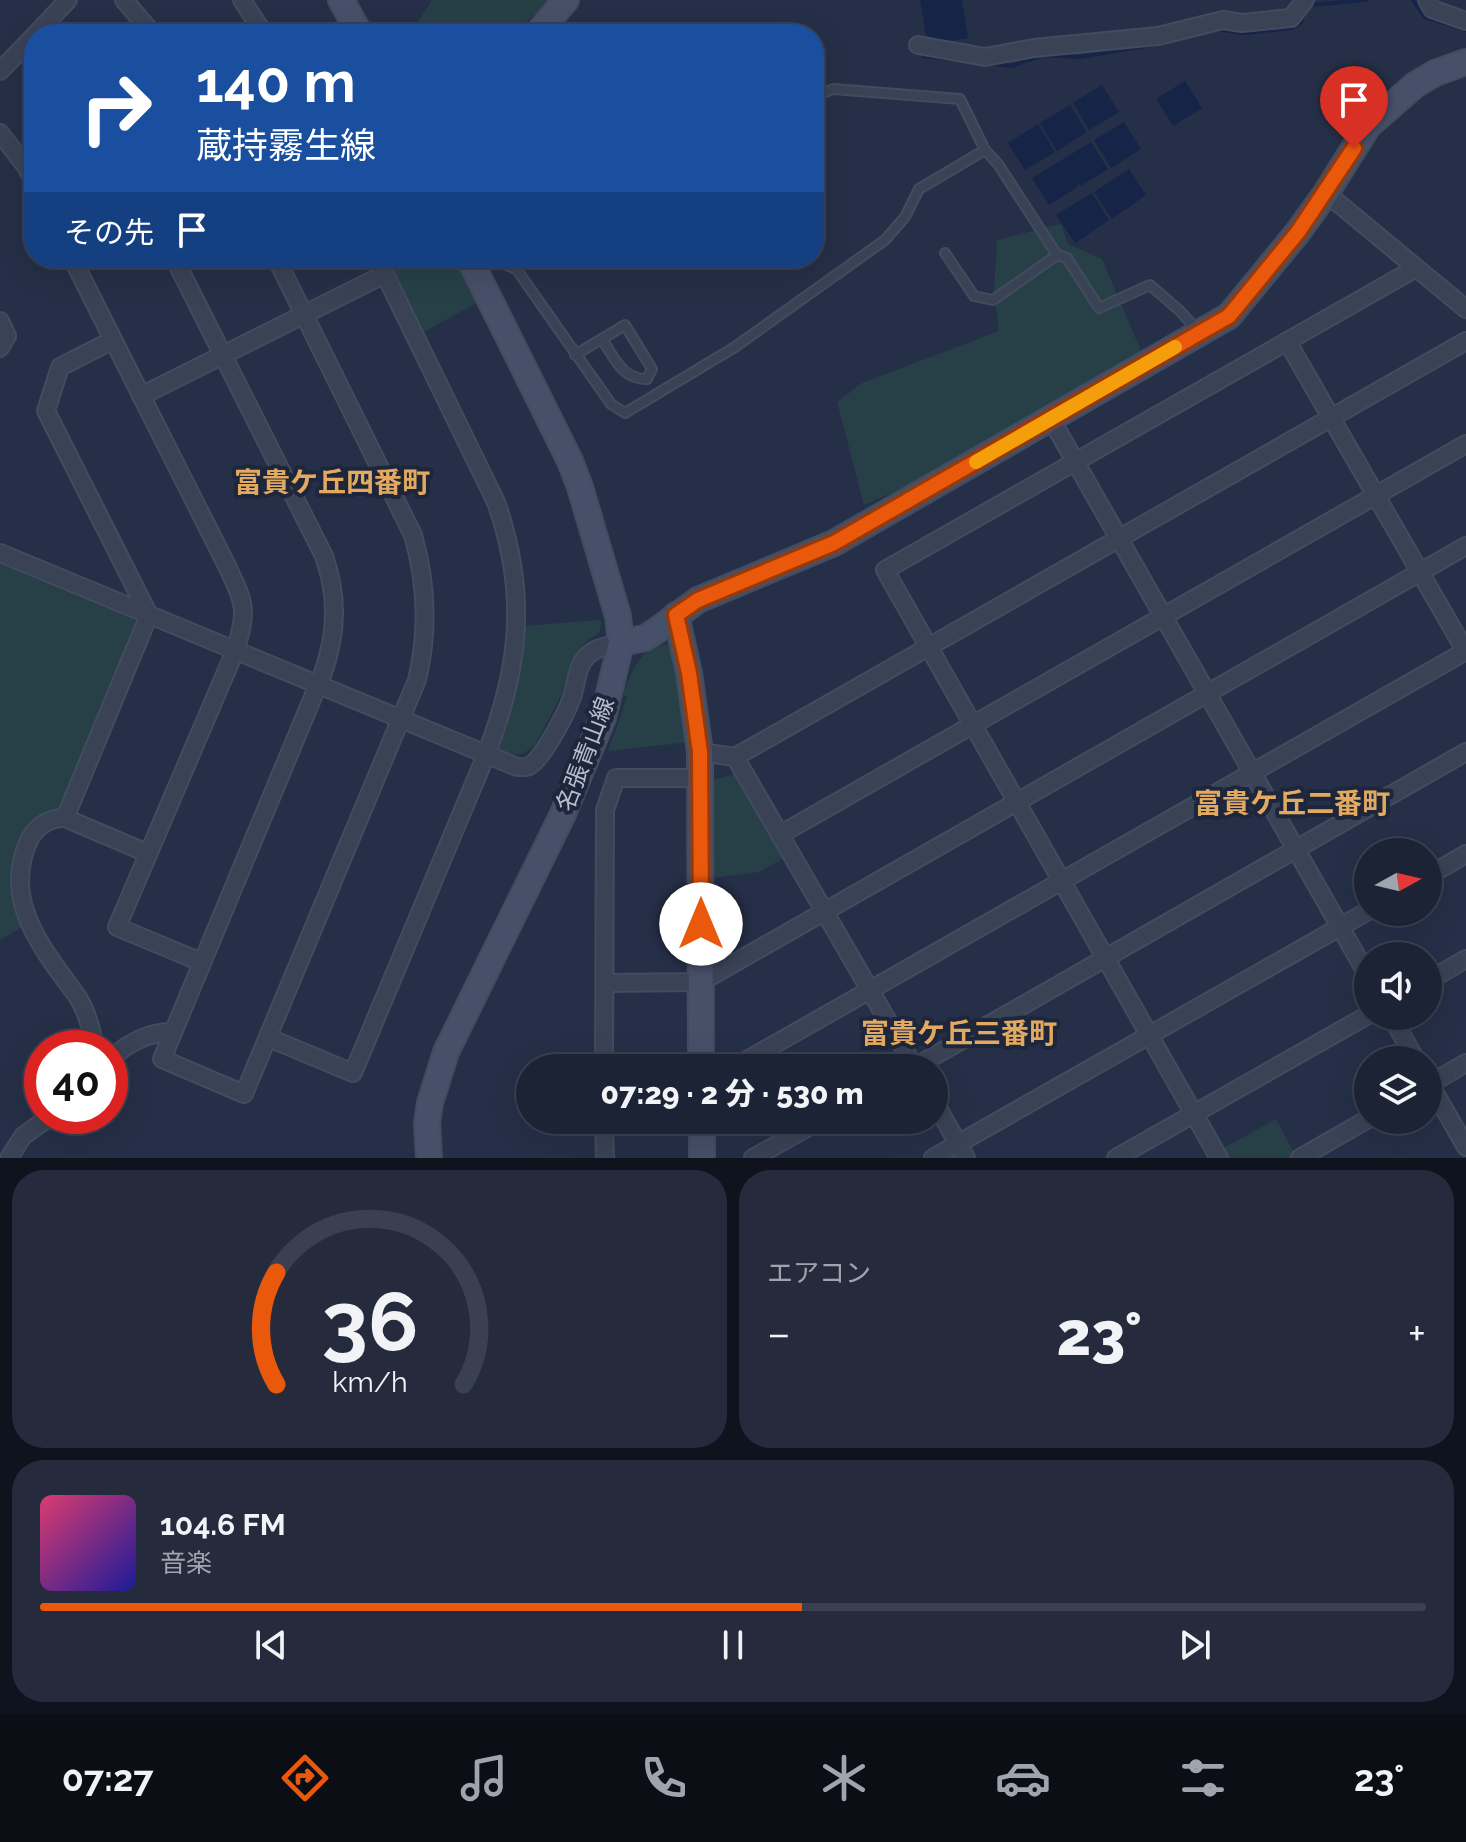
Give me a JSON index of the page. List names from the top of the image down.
{
  "streets": {
    "main road": ["名張青山線"]
  },
  "districts": ["富貴ケ丘四番町", "富貴ケ丘二番町", "富貴ケ丘三番町"],
  "north": "right",
  "page": {
    "turn": ["140 m", "蔵持霧生線"],
    "then": "その先",
    "limit": "40",
    "trip": "07:29 · 2 分 · 530 m",
    "tile": "エアコン",
    "heat": ["−", "23°", "+"],
    "song": ["104.6 FM", "音楽"],
    "tabs": ["07:27", "23°"],
    "gauge": ["36", "km/h"]
  }
}
